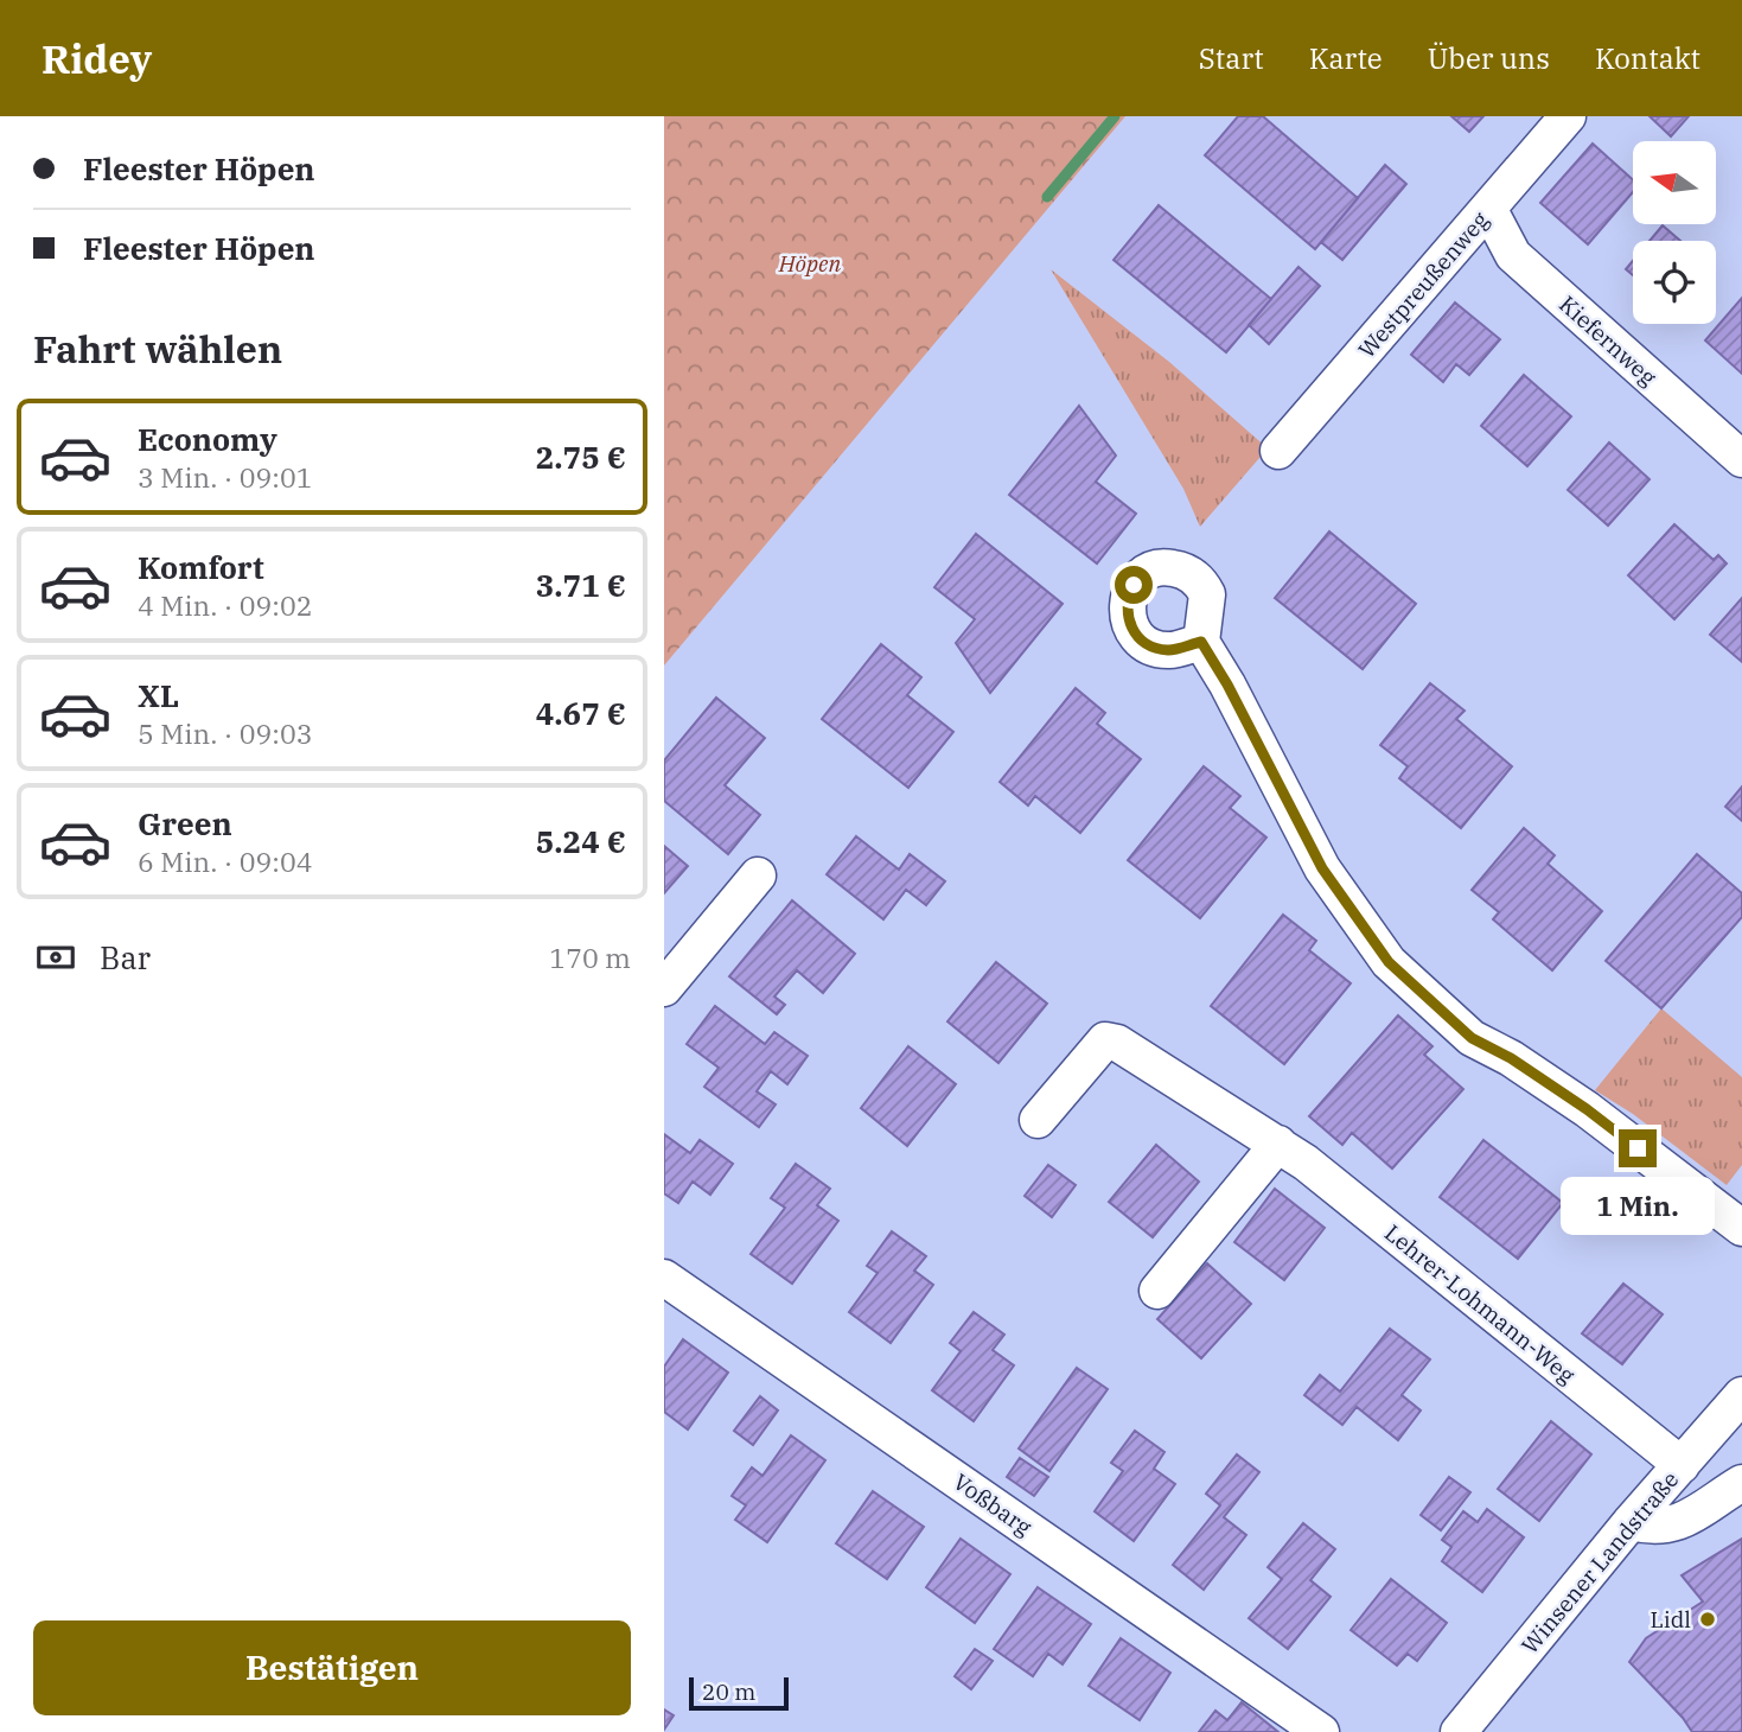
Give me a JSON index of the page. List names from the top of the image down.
{
  "streets": {
    "street": [
      "Westpreußenweg",
      "Kiefernweg",
      "Lehrer-Lohmann-Weg",
      "Voßbarg",
      "Winsener Landstraße"
    ]
  },
  "crossings": [
    ["Westpreußenweg", "Kiefernweg"],
    ["Lehrer-Lohmann-Weg", "Winsener Landstraße"]
  ],
  "parks": ["Höpen"],
  "places": ["Lidl"],
  "scale_bar": "20 m",
  "north": "left",
  "page": {
    "header": "Ridey",
    "nav": [
      "Start",
      "Karte",
      "Über uns",
      "Kontakt"
    ],
    "banner": ["Fleester Höpen", "Fleester Höpen"],
    "heading": "Fahrt wählen",
    "list": [
      {
        "name": "Economy",
        "note": "3 Min. · 09:01",
        "value": "2.75 €"
      },
      {
        "name": "Komfort",
        "note": "4 Min. · 09:02",
        "value": "3.71 €"
      },
      {
        "name": "XL",
        "note": "5 Min. · 09:03",
        "value": "4.67 €"
      },
      {
        "name": "Green",
        "note": "6 Min. · 09:04",
        "value": "5.24 €"
      }
    ],
    "pay": ["Bar", "170 m"],
    "bubble": "1 Min.",
    "buttons": "Bestätigen",
    "scale": "20 m"
  }
}
